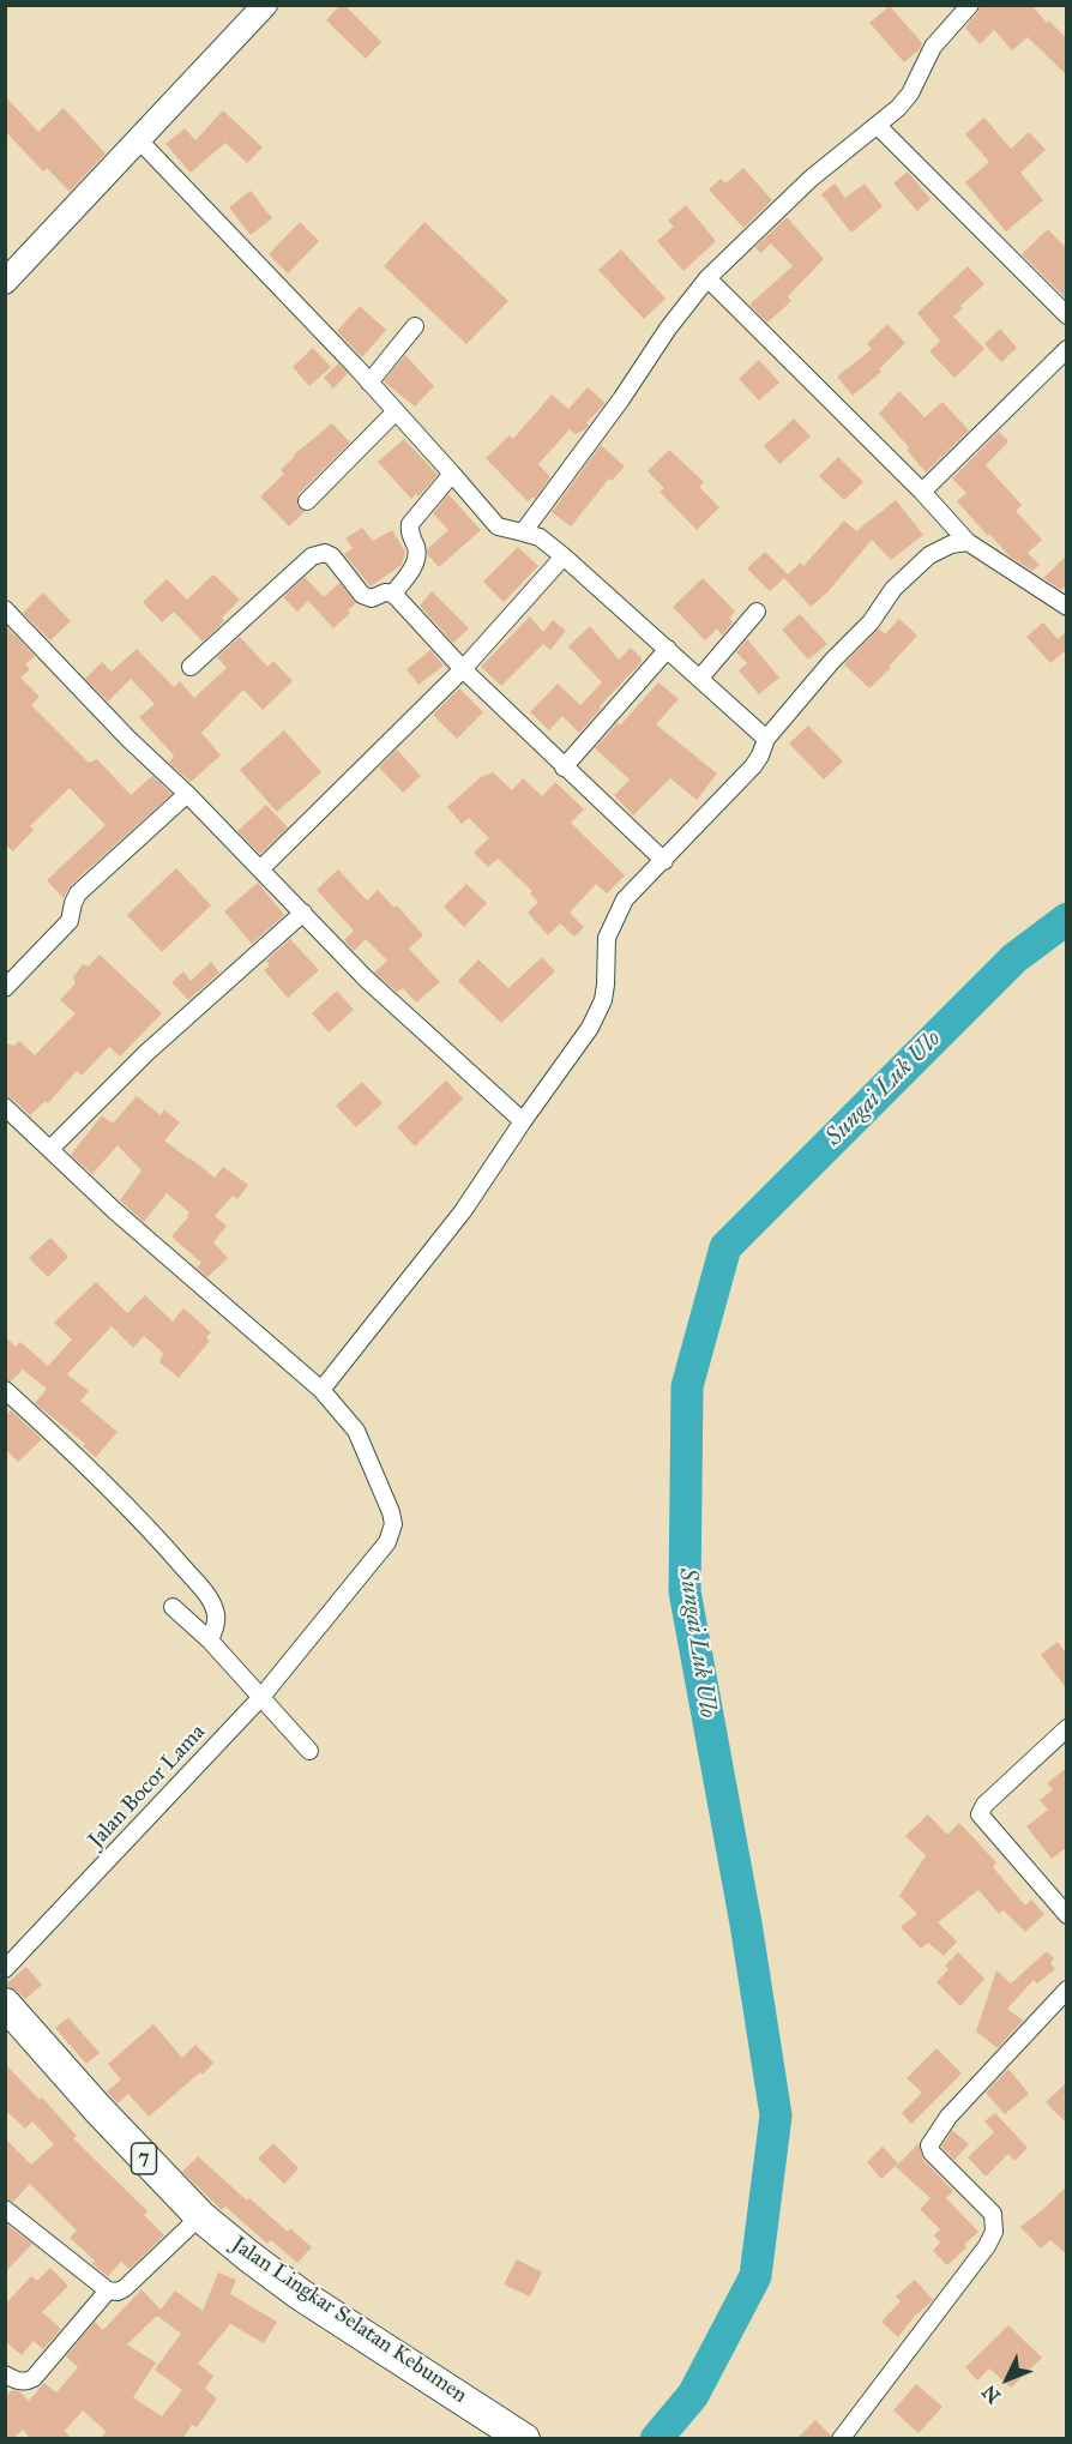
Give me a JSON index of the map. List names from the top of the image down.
{
  "streets": {
    "highway": ["7", "Jalan Lingkar Selatan Kebumen"],
    "street": ["Jalan Bocor Lama"]
  },
  "water": ["Sungai Luk Ulo"],
  "north": "bottom left"
}
